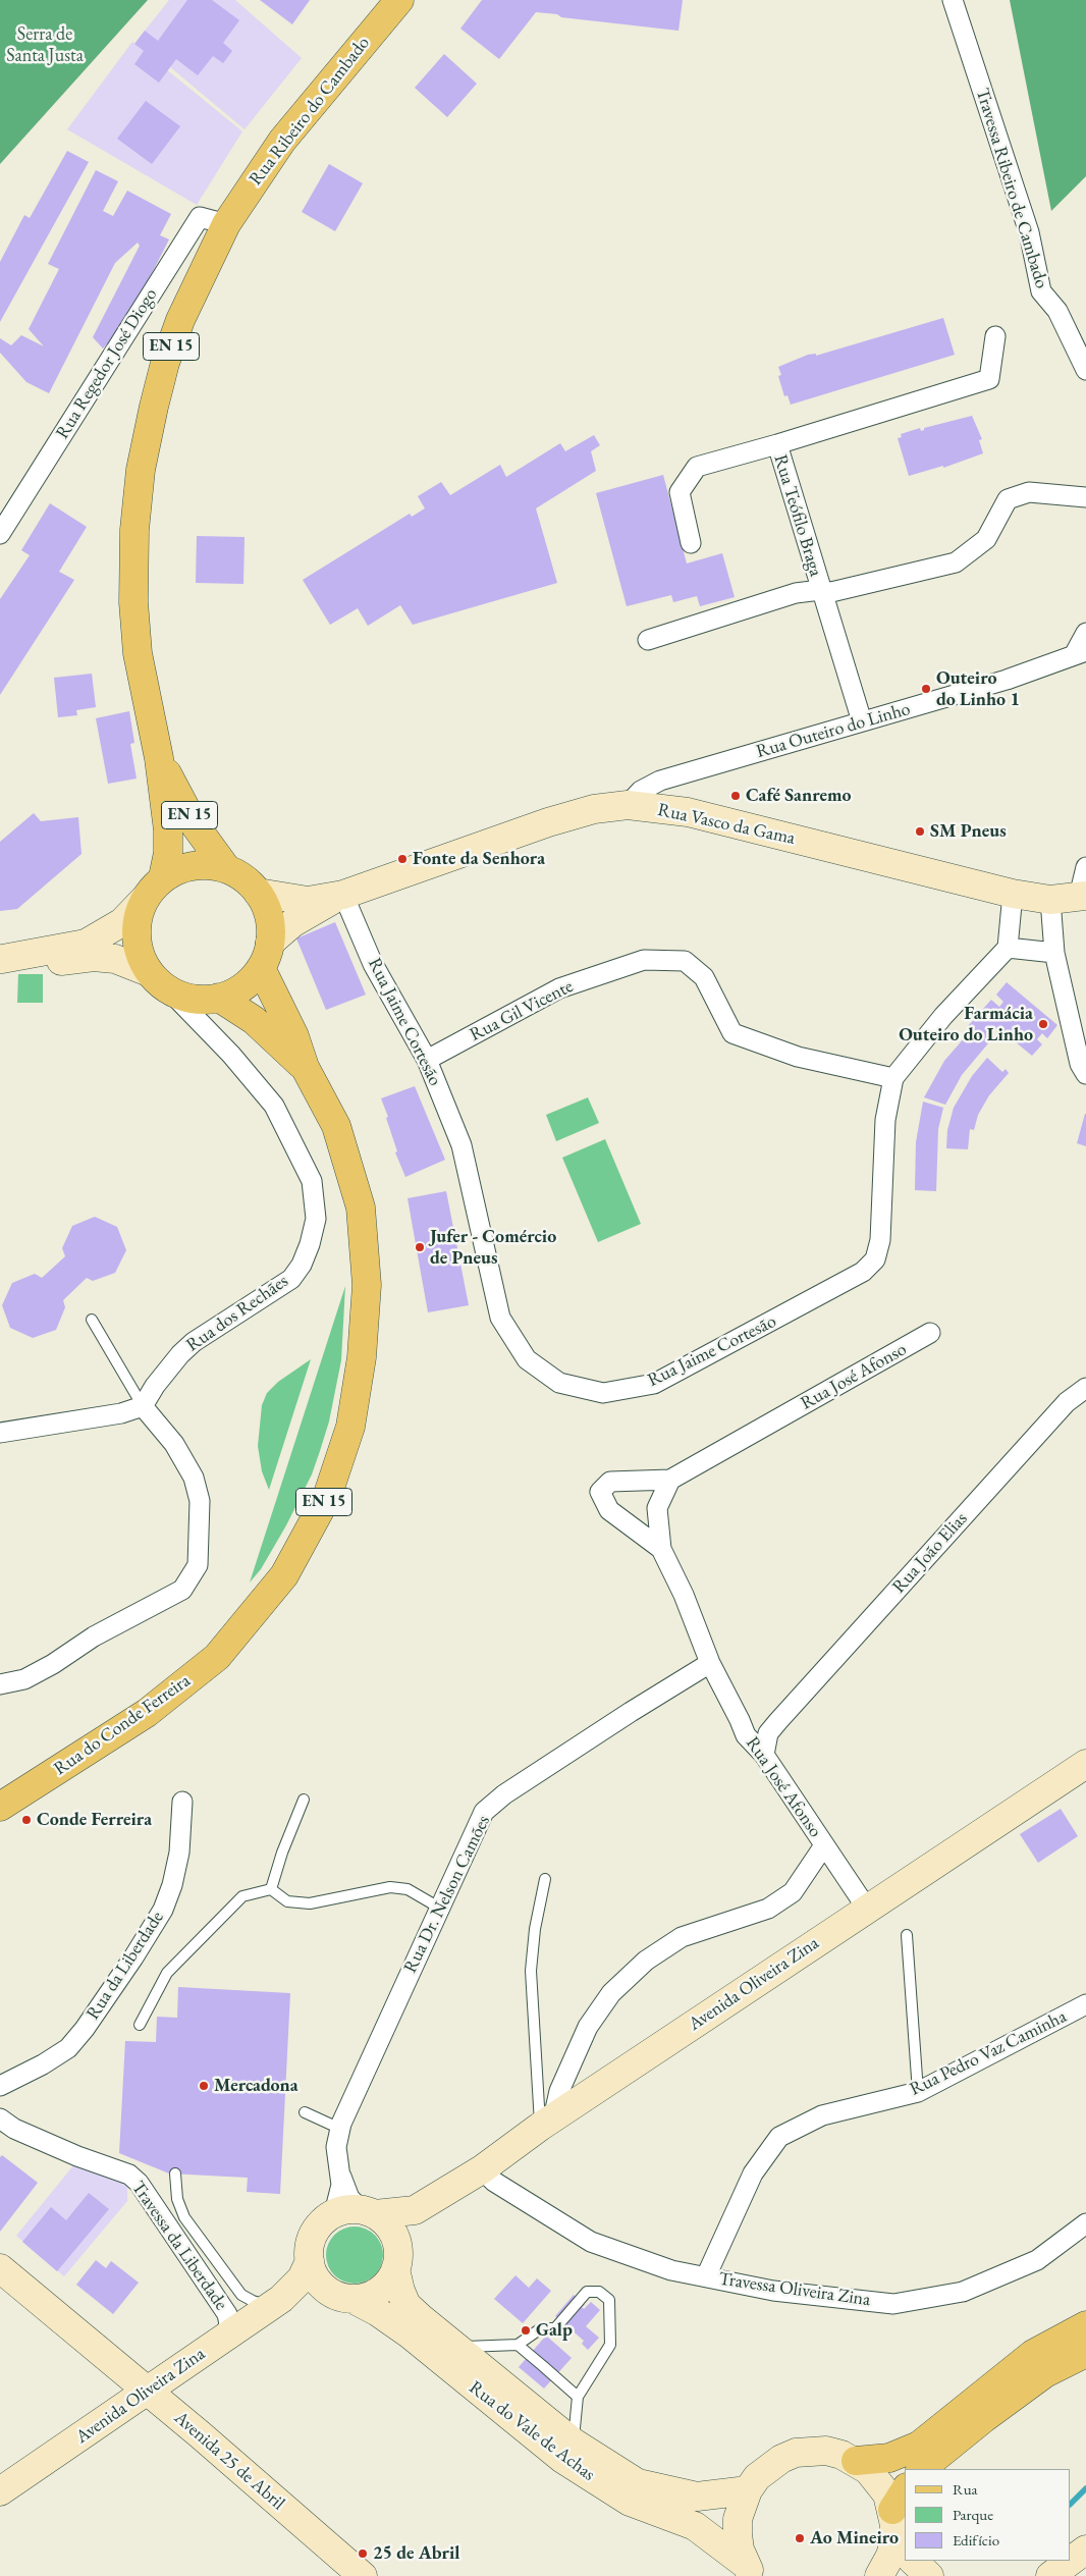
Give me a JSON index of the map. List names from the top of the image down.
{
  "streets": {
    "main road": ["Rua Ribeiro do Cambado", "EN 15", "Rua do Conde Ferreira"],
    "street": [
      "Travessa Ribeiro de Cambado",
      "Rua Regedor José Diogo",
      "Rua Teófilo Braga",
      "Rua Outeiro do Linho",
      "Rua Vasco da Gama",
      "Rua Gil Vicente",
      "Rua Jaime Cortesão",
      "Rua dos Rechães",
      "Rua José Afonso",
      "Rua João Elias",
      "Rua Dr. Nelson Camões",
      "Rua da Liberdade",
      "Avenida Oliveira Zina",
      "Rua Pedro Vaz Caminha",
      "Travessa da Liberdade",
      "Travessa Oliveira Zina",
      "Rua do Vale de Achas",
      "Avenida 25 de Abril"
    ]
  },
  "crossings": [
    ["Rua Ribeiro do Cambado", "EN 15"],
    ["Rua Ribeiro do Cambado", "Rua Regedor José Diogo"],
    ["EN 15", "Rua Vasco da Gama"],
    ["EN 15", "Rua dos Rechães"],
    ["EN 15", "Rua do Conde Ferreira"],
    ["Rua Teófilo Braga", "Rua Outeiro do Linho"],
    ["Rua Outeiro do Linho", "Rua Vasco da Gama"],
    ["Rua Vasco da Gama", "Rua Jaime Cortesão"],
    ["Rua Vasco da Gama", "Rua dos Rechães"],
    ["Rua Vasco da Gama", "Rua do Conde Ferreira"],
    ["Rua Gil Vicente", "Rua Jaime Cortesão"],
    ["Rua dos Rechães", "Rua do Conde Ferreira"],
    ["Rua José Afonso", "Rua João Elias"],
    ["Rua José Afonso", "Rua Dr. Nelson Camões"],
    ["Rua José Afonso", "Avenida Oliveira Zina"],
    ["Rua Dr. Nelson Camões", "Avenida Oliveira Zina"],
    ["Rua Dr. Nelson Camões", "Rua do Vale de Achas"],
    ["Avenida Oliveira Zina", "Travessa da Liberdade"],
    ["Avenida Oliveira Zina", "Travessa Oliveira Zina"],
    ["Avenida Oliveira Zina", "Rua do Vale de Achas"],
    ["Avenida Oliveira Zina", "Avenida 25 de Abril"],
    ["Rua Pedro Vaz Caminha", "Travessa Oliveira Zina"]
  ],
  "parks": ["Serra de Santa Justa"],
  "places": [
    "Outeiro do Linho 1",
    "Café Sanremo",
    "SM Pneus",
    "Fonte da Senhora",
    "Farmácia Outeiro do Linho",
    "Jufer - Comércio de Pneus",
    "Conde Ferreira",
    "Mercadona",
    "Galp",
    "Ao Mineiro",
    "25 de Abril"
  ],
  "legend": ["Rua", "Parque", "Edifício"]
}
